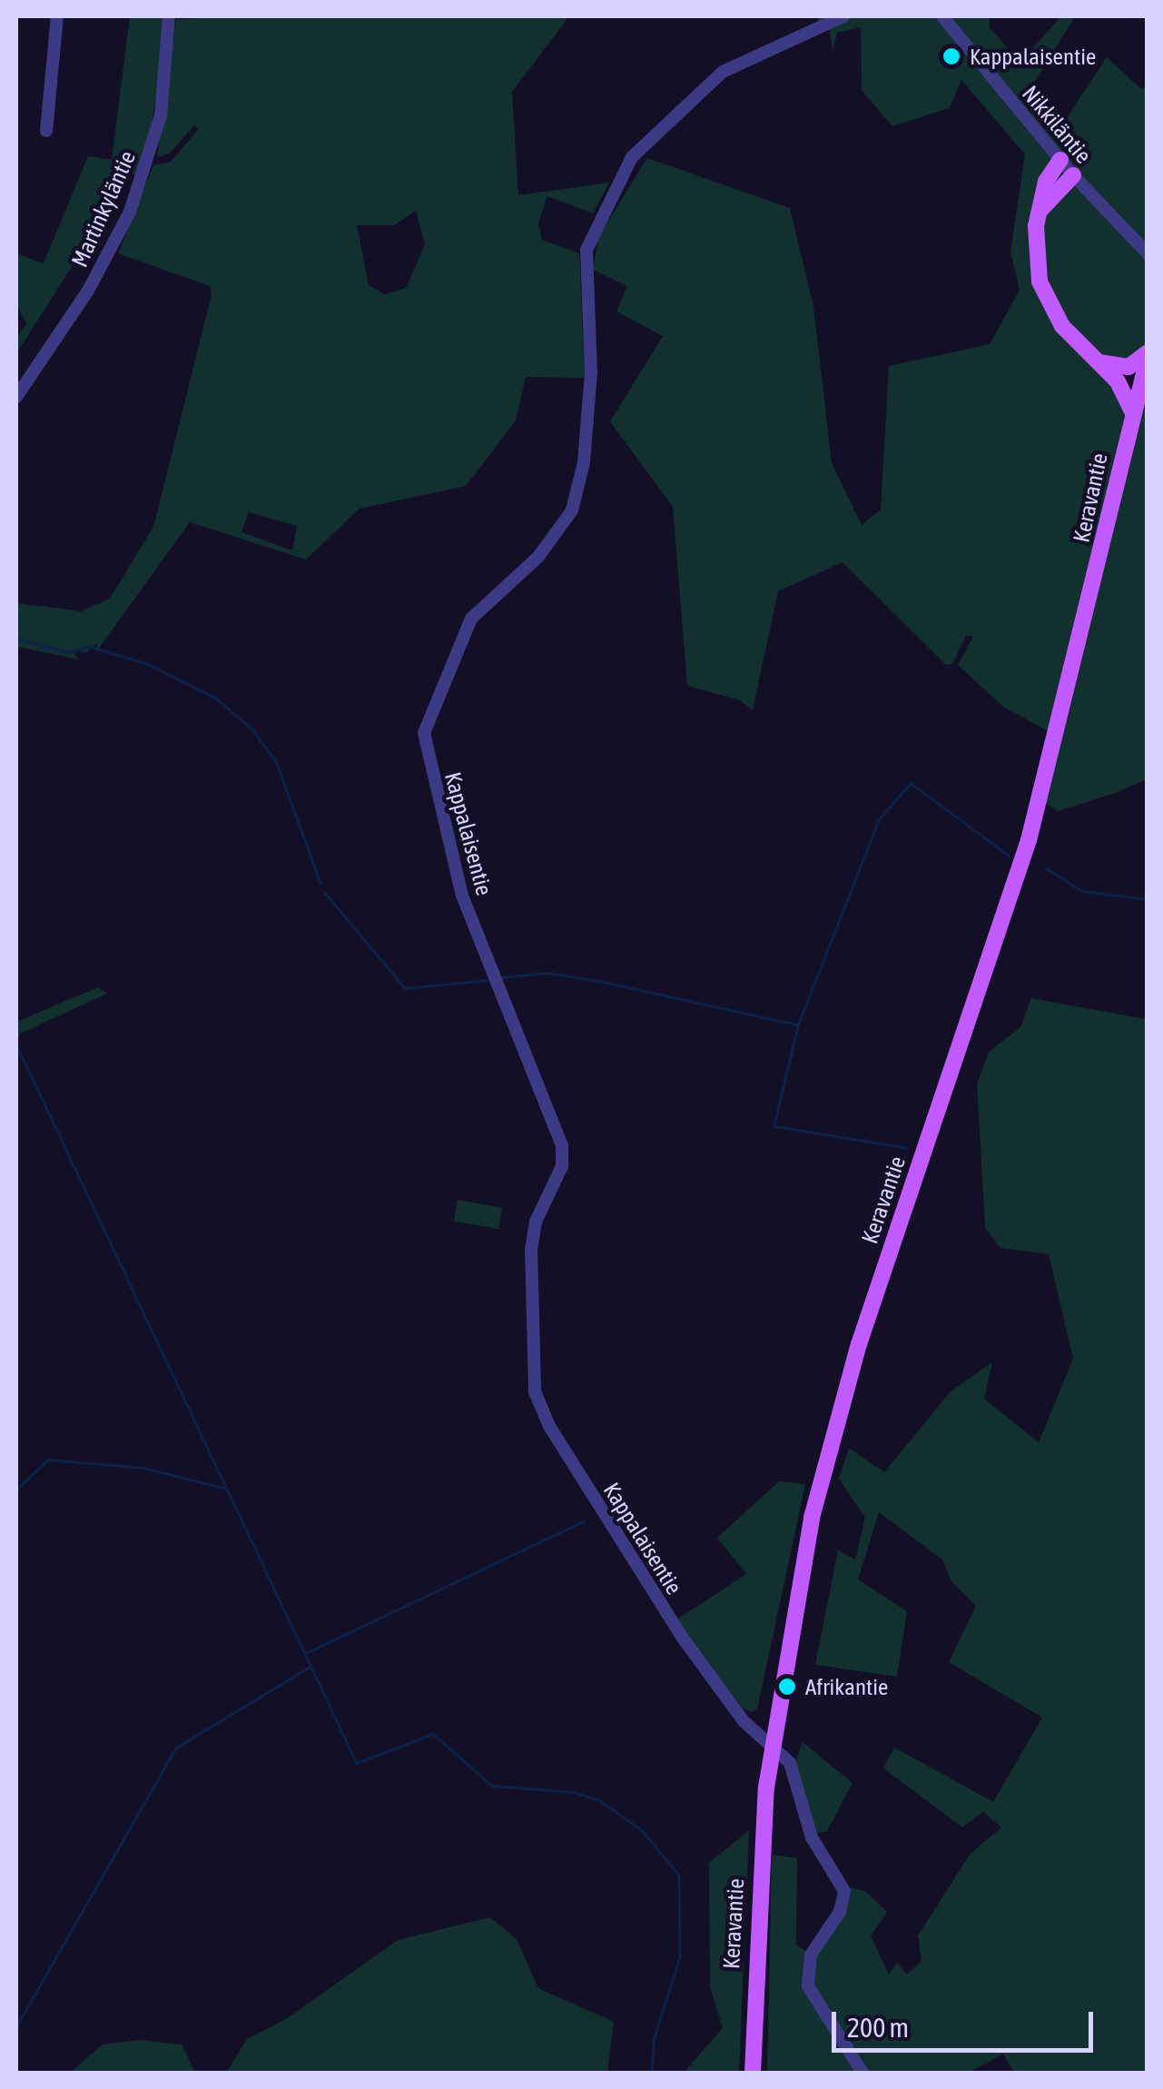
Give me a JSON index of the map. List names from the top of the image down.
{
  "streets": {
    "main road": ["Keravantie"],
    "street": ["Nikkiläntie", "Martinkyläntie", "Kappalaisentie"]
  },
  "crossings": [
    ["Keravantie", "Kappalaisentie"]
  ],
  "places": ["Kappalaisentie", "Afrikantie"],
  "scale_bar": "200 m"
}
